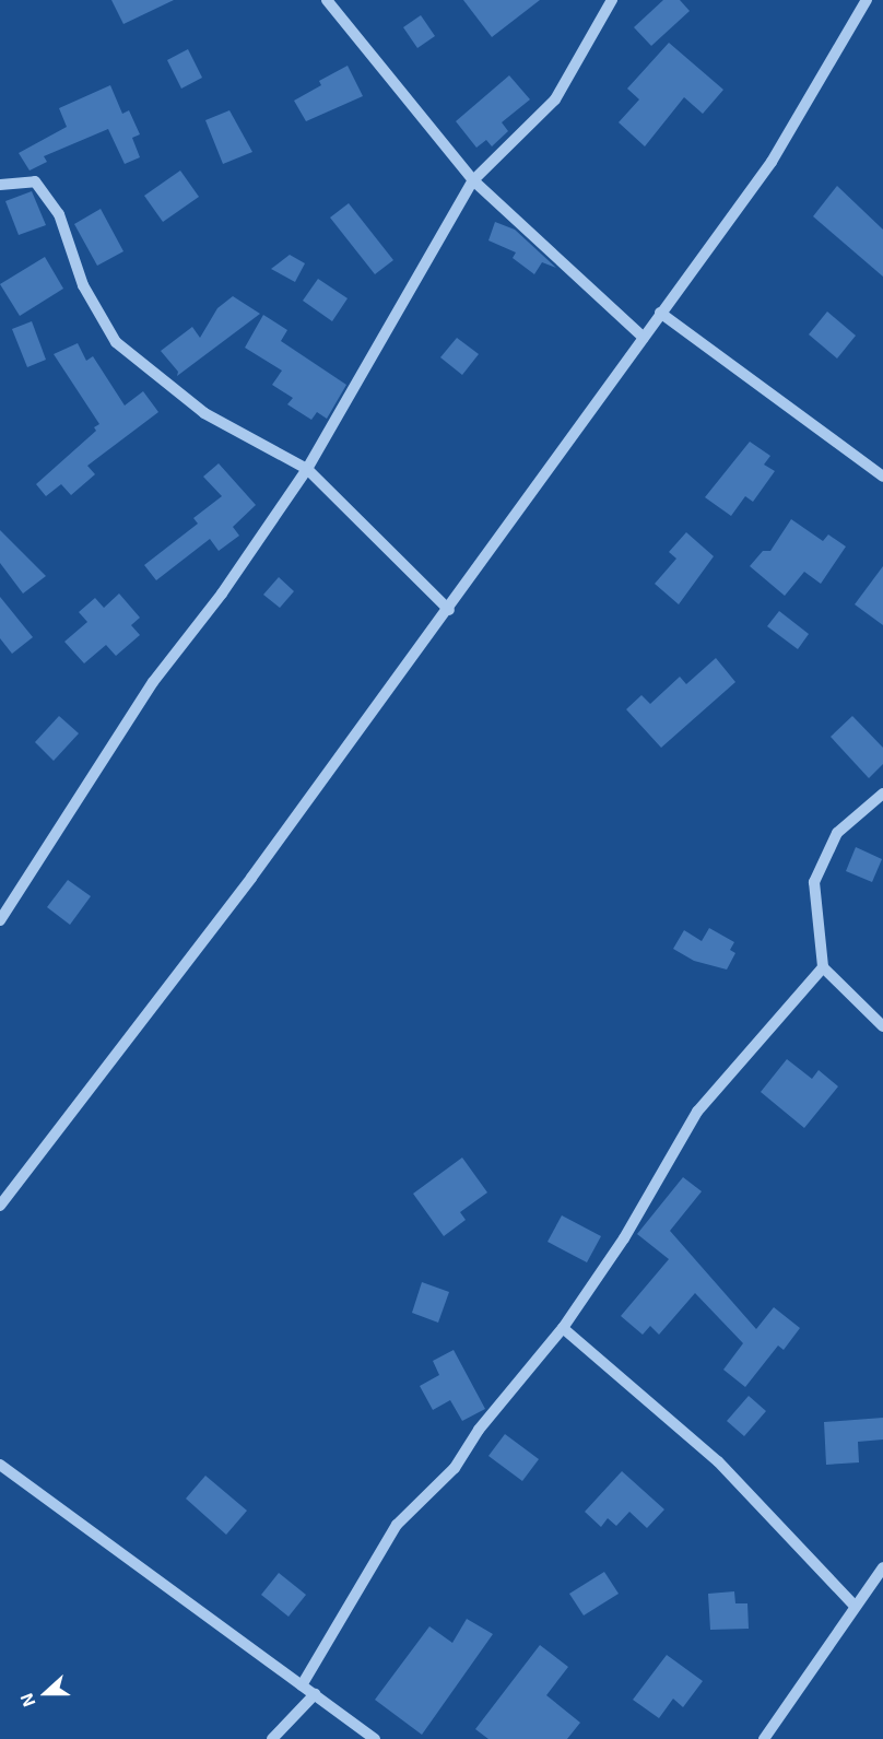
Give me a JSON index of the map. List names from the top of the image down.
{
  "north": "left"
}
